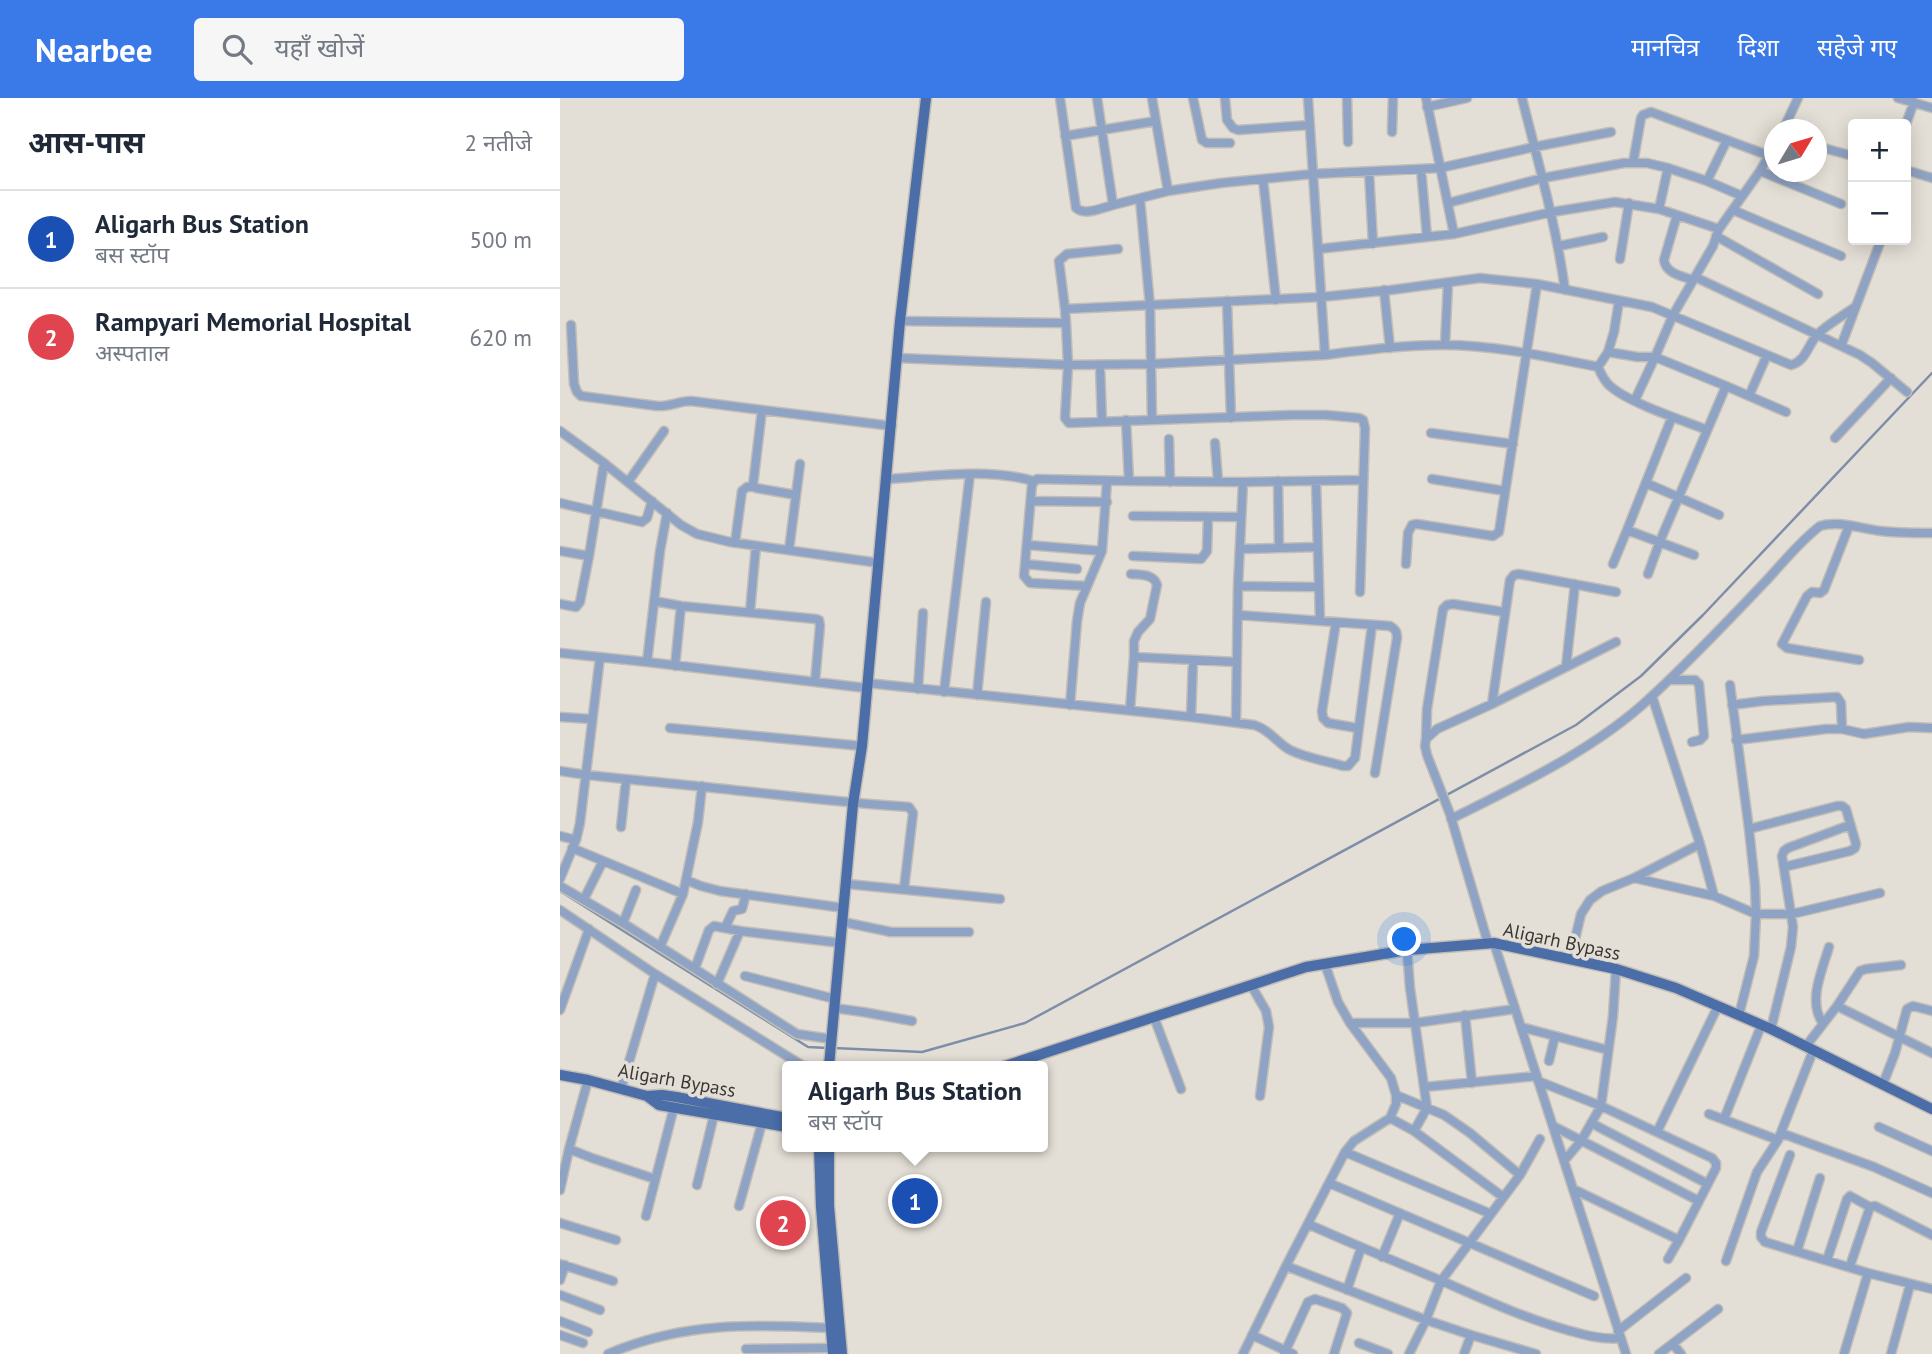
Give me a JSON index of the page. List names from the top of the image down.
{
  "streets": {
    "main road": ["Aligarh Bypass"]
  },
  "north": "top right",
  "page": {
    "header": "Nearbee",
    "search": "यहाँ खोजें",
    "nav": ["मानचित्र", "दिशा", "सहेजे गए"],
    "heading": ["आस-पास", "2 नतीजे"],
    "map_buttons": ["+", "−"],
    "list": [
      {
        "mark": "1",
        "name": "Aligarh Bus Station",
        "note": "बस स्टॉप",
        "value": "500 m"
      },
      {
        "mark": "2",
        "name": "Rampyari Memorial Hospital",
        "note": "अस्पताल",
        "value": "620 m"
      }
    ],
    "popup": ["Aligarh Bus Station", "बस स्टॉप"],
    "pins": ["1", "2"]
  }
}
